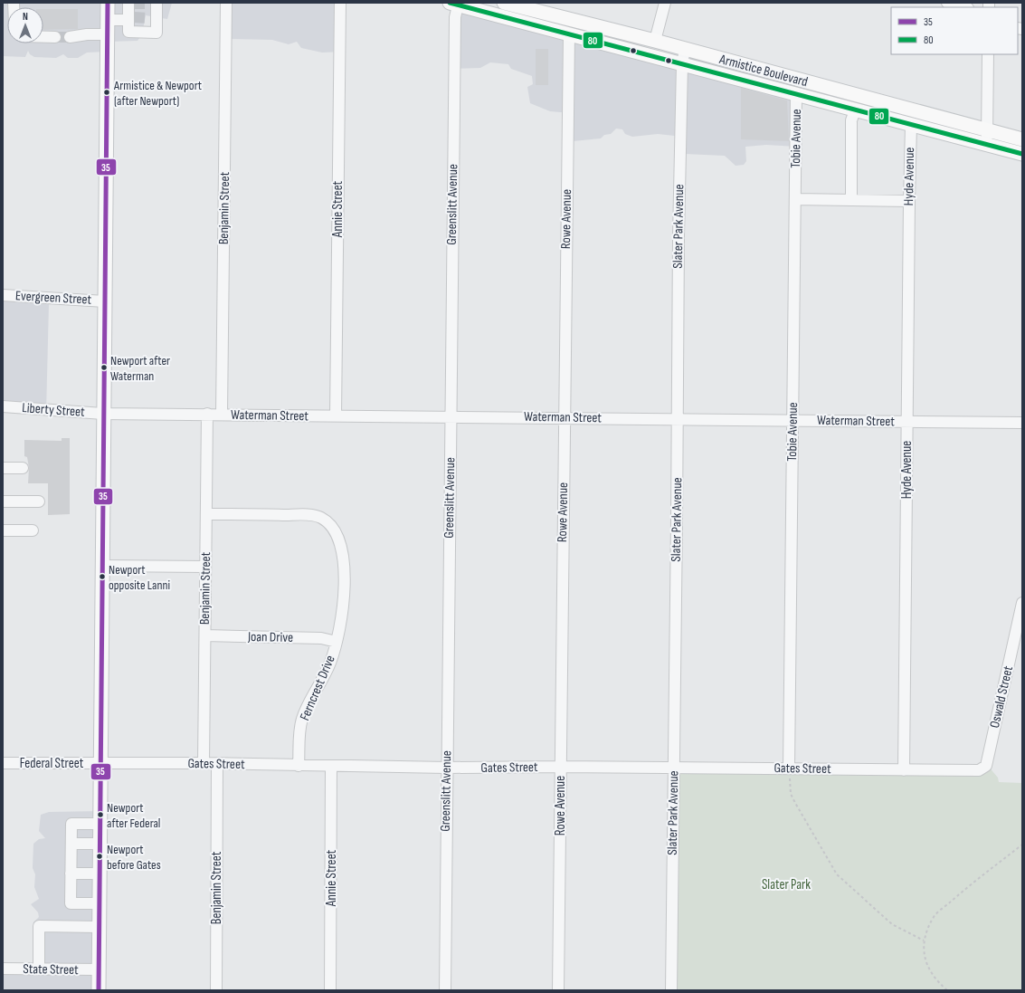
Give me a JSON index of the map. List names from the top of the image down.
{
  "streets": {
    "main road": ["Armistice Boulevard"],
    "street": [
      "Tobie Avenue",
      "Hyde Avenue",
      "Greenslitt Avenue",
      "Benjamin Street",
      "Annie Street",
      "Rowe Avenue",
      "Slater Park Avenue",
      "Evergreen Street",
      "Liberty Street",
      "Waterman Street",
      "Joan Drive",
      "Ferncrest Drive",
      "Oswald Street",
      "Federal Street",
      "Gates Street",
      "State Street"
    ]
  },
  "crossings": [
    ["Armistice Boulevard", "Tobie Avenue"],
    ["Armistice Boulevard", "Hyde Avenue"],
    ["Armistice Boulevard", "Greenslitt Avenue"],
    ["Armistice Boulevard", "Rowe Avenue"],
    ["Armistice Boulevard", "Slater Park Avenue"],
    ["Tobie Avenue", "Waterman Street"],
    ["Tobie Avenue", "Gates Street"],
    ["Hyde Avenue", "Waterman Street"],
    ["Hyde Avenue", "Gates Street"],
    ["Greenslitt Avenue", "Waterman Street"],
    ["Greenslitt Avenue", "Gates Street"],
    ["Benjamin Street", "Waterman Street"],
    ["Benjamin Street", "Joan Drive"],
    ["Benjamin Street", "Ferncrest Drive"],
    ["Benjamin Street", "Gates Street"],
    ["Annie Street", "Waterman Street"],
    ["Annie Street", "Gates Street"],
    ["Rowe Avenue", "Waterman Street"],
    ["Rowe Avenue", "Gates Street"],
    ["Slater Park Avenue", "Waterman Street"],
    ["Slater Park Avenue", "Gates Street"],
    ["Liberty Street", "Waterman Street"],
    ["Joan Drive", "Ferncrest Drive"],
    ["Ferncrest Drive", "Gates Street"],
    ["Oswald Street", "Gates Street"],
    ["Federal Street", "Gates Street"]
  ],
  "parks": ["Slater Park"],
  "places": [
    "Armistice & Newport (after Newport)",
    "Newport after Waterman",
    "Newport opposite Lanni",
    "Newport after Federal",
    "Newport before Gates"
  ],
  "lines": ["transit line 35", "transit line 80"],
  "legend": ["35", "80"],
  "north": "top"
}
